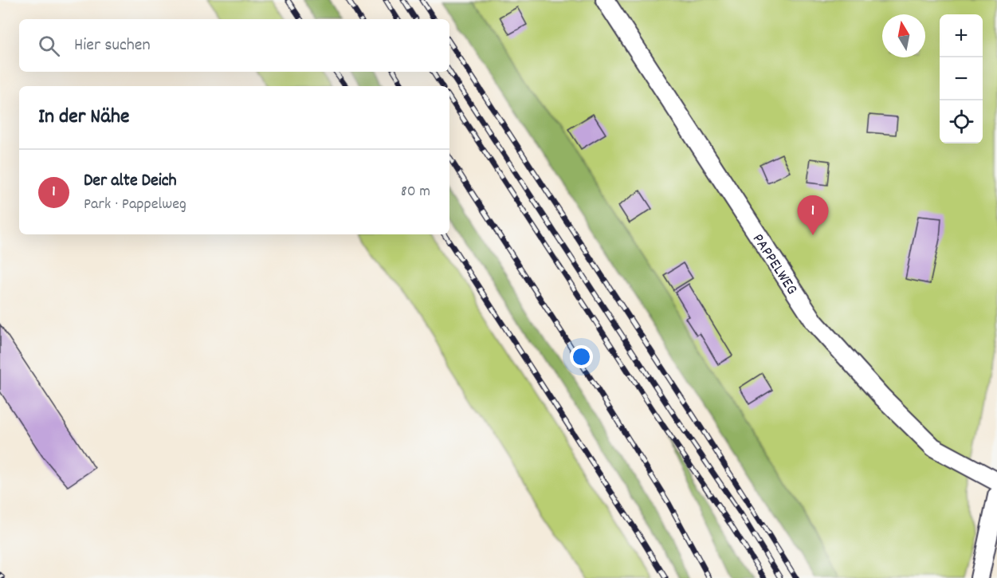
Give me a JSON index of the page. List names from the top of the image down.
{
  "streets": {
    "street": ["PAPPELWEG"]
  },
  "north": "top",
  "page": {
    "map_buttons": ["+", "−"],
    "search": "Hier suchen",
    "heading": "In der Nähe",
    "list": [
      {
        "mark": "1",
        "name": "Der alte Deich",
        "note": "Park · Pappelweg",
        "value": "80 m"
      }
    ],
    "pins": "1"
  }
}
